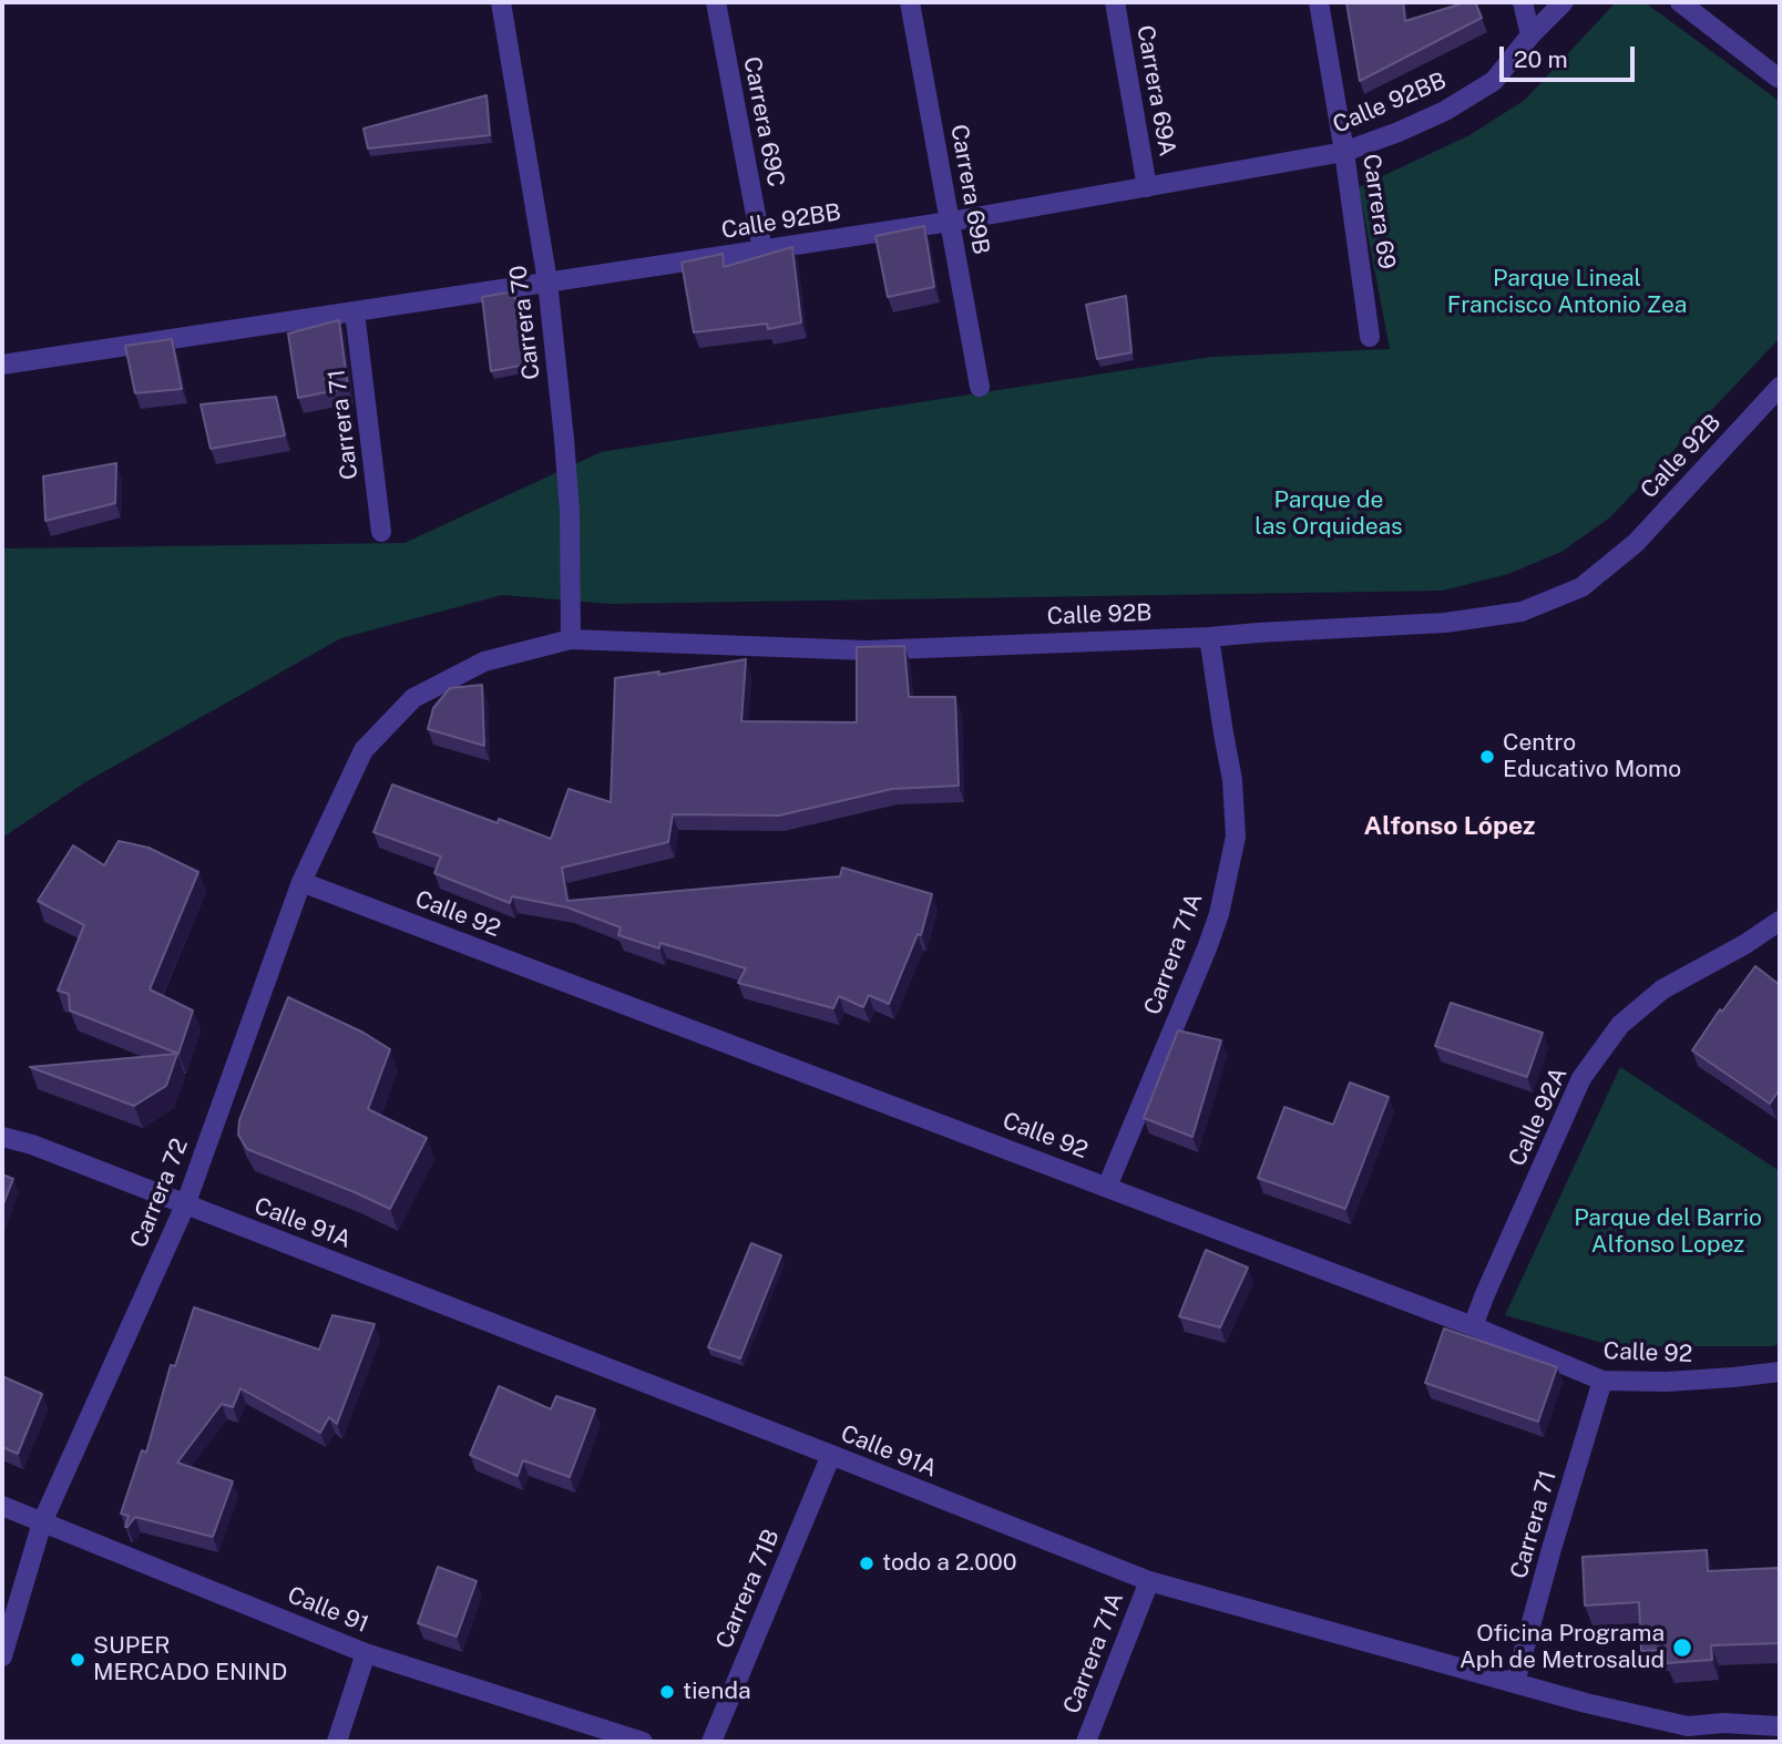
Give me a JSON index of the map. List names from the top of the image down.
{
  "streets": {
    "street": [
      "Carrera 69A",
      "Calle 92BB",
      "Carrera 69C",
      "Carrera 69B",
      "Carrera 69",
      "Carrera 70",
      "Carrera 71",
      "Calle 92B",
      "Calle 92",
      "Carrera 71A",
      "Calle 92A",
      "Carrera 72",
      "Calle 91A",
      "Carrera 71B",
      "Calle 91"
    ]
  },
  "crossings": [
    ["Carrera 69A", "Calle 92BB"],
    ["Calle 92BB", "Carrera 69C"],
    ["Calle 92BB", "Carrera 69B"],
    ["Calle 92BB", "Carrera 69"],
    ["Calle 92BB", "Carrera 70"],
    ["Calle 92BB", "Carrera 71"],
    ["Carrera 70", "Calle 92B"],
    ["Carrera 71", "Calle 92"],
    ["Carrera 71", "Calle 91A"],
    ["Calle 92B", "Carrera 71A"],
    ["Calle 92B", "Carrera 72"],
    ["Calle 92", "Carrera 71A"],
    ["Calle 92", "Calle 92A"],
    ["Calle 92", "Carrera 72"],
    ["Carrera 71A", "Calle 91A"],
    ["Carrera 72", "Calle 91A"],
    ["Carrera 72", "Calle 91"],
    ["Calle 91A", "Carrera 71B"]
  ],
  "districts": ["Alfonso López"],
  "parks": ["Parque Lineal Francisco Antonio Zea", "Parque de las Orquideas", "Parque del Barrio Alfonso Lopez"],
  "places": [
    "Centro Educativo Momo",
    "todo a 2.000",
    "Oficina Programa Aph de Metrosalud",
    "SUPER MERCADO ENIND",
    "tienda"
  ],
  "scale_bar": "20 m"
}
